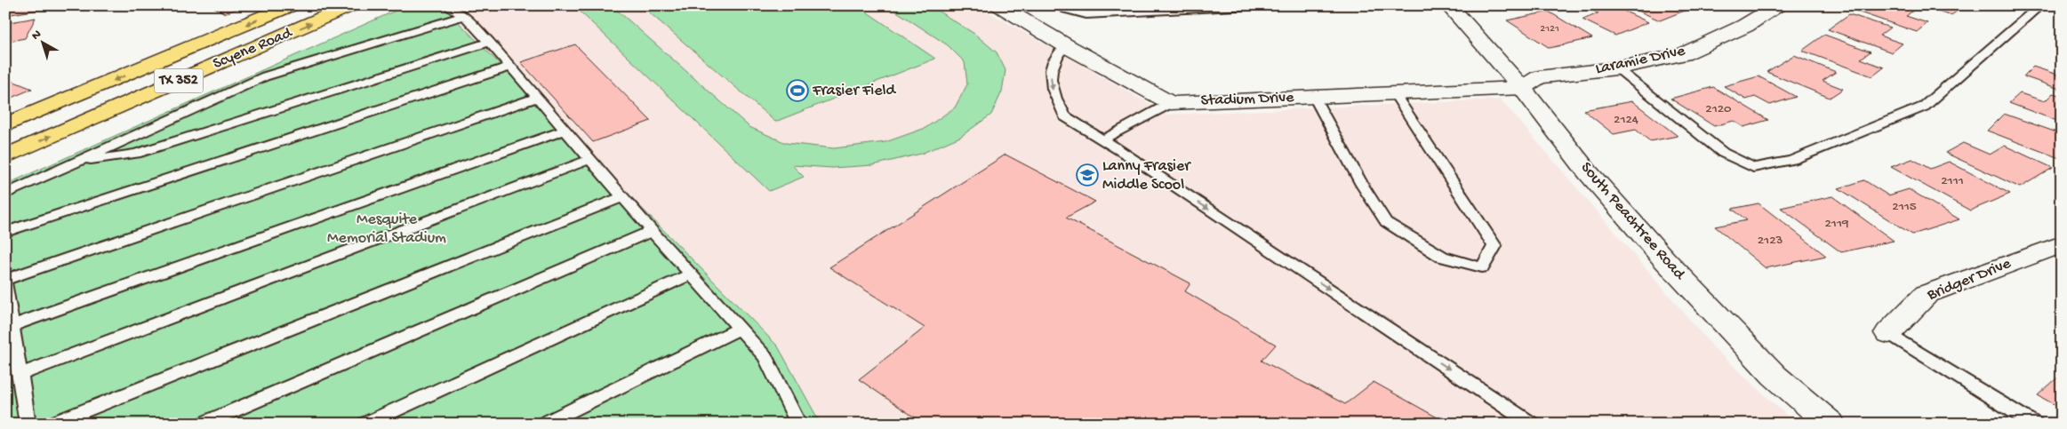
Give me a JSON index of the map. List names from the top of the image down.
{
  "streets": {
    "main road": ["Scyene Road", "TX 352"],
    "street": [
      "Laramie Drive",
      "Stadium Drive",
      "South Peachtree Road",
      "Bridger Drive"
    ]
  },
  "crossings": [
    ["Laramie Drive", "Stadium Drive"],
    ["Laramie Drive", "South Peachtree Road"],
    ["Stadium Drive", "South Peachtree Road"]
  ],
  "parks": ["Mesquite Memorial Stadium"],
  "places": {
    "sports": ["Frasier Field"],
    "school or university": ["Lanny Frasier Middle Scool"]
  },
  "house_numbers": [
    "2121",
    "2120",
    "2124",
    "2111",
    "2115",
    "2119",
    "2123"
  ],
  "north": "top left"
}
